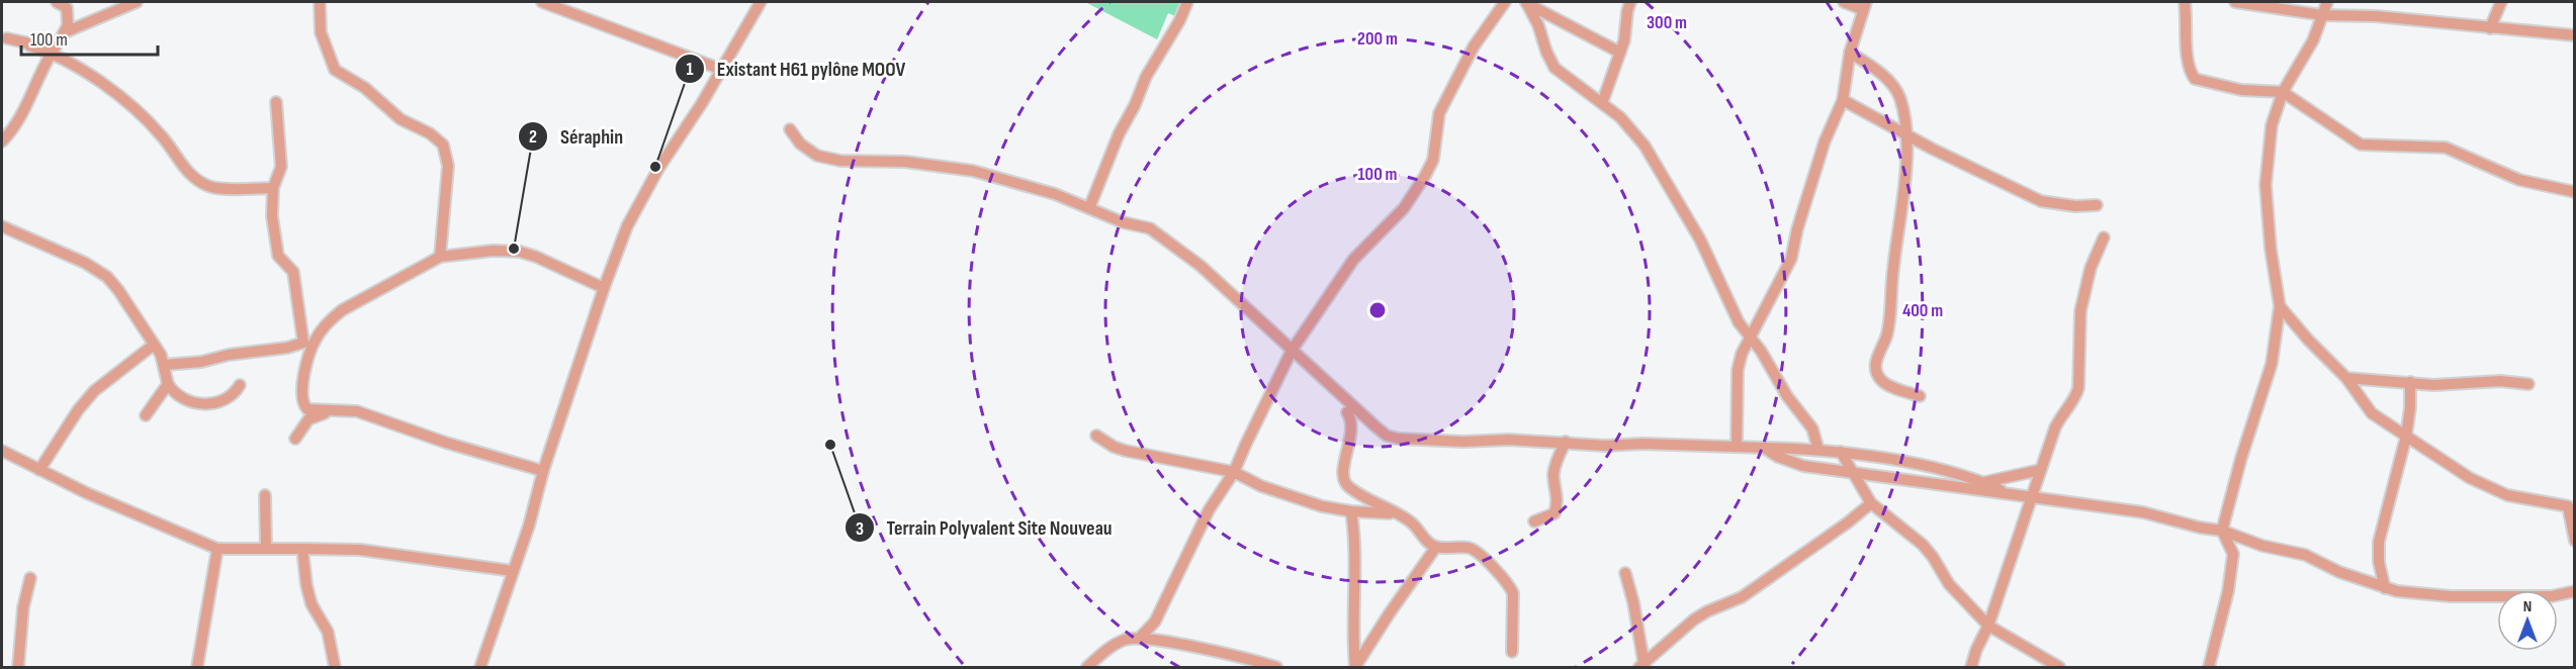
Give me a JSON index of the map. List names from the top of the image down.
{
  "places": ["Existant H61 pylône MOOV", "Séraphin", "Terrain Polyvalent Site Nouveau"],
  "scale_bar": "100 m",
  "north": "top",
  "rings": [
    "300 m",
    "200 m",
    "100 m",
    "400 m"
  ]
}
